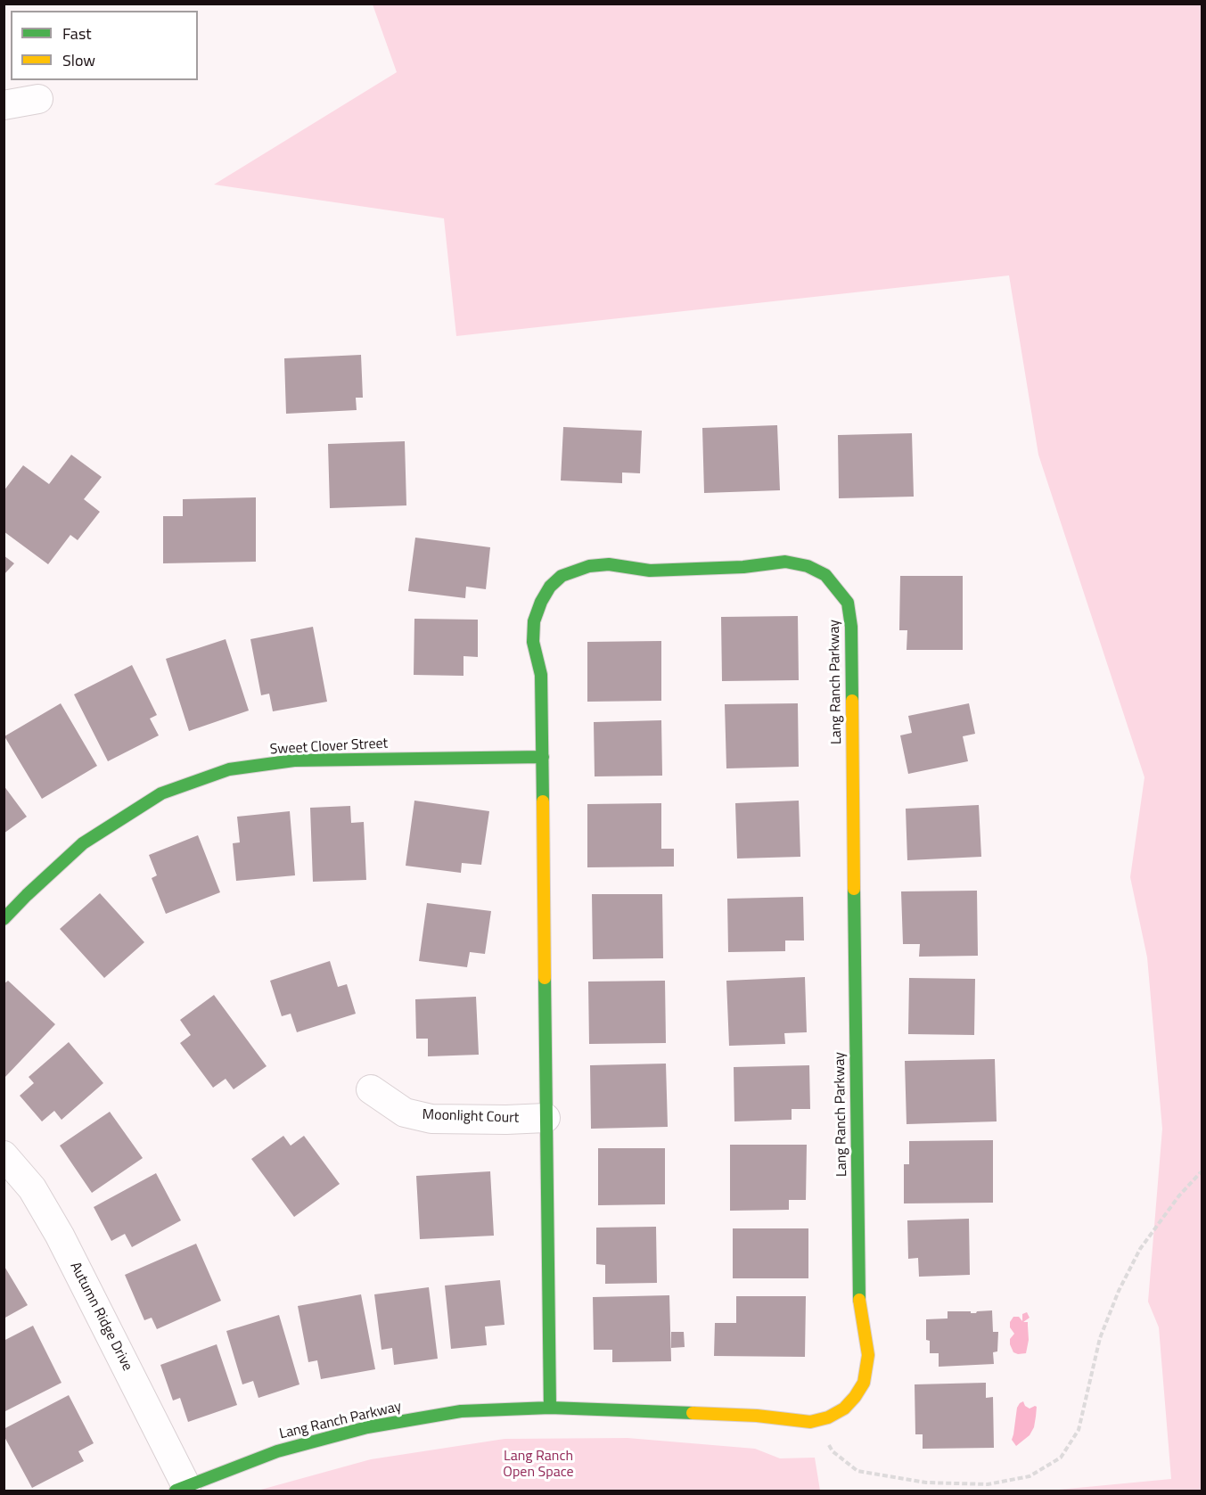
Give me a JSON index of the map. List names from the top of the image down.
{
  "streets": {
    "street": [
      "Lang Ranch Parkway",
      "Sweet Clover Street",
      "Moonlight Court",
      "Autumn Ridge Drive"
    ]
  },
  "crossings": [
    ["Lang Ranch Parkway", "Sweet Clover Street"],
    ["Lang Ranch Parkway", "Moonlight Court"],
    ["Lang Ranch Parkway", "Autumn Ridge Drive"]
  ],
  "parks": ["Lang Ranch Open Space"],
  "legend": ["Fast", "Slow"]
}
